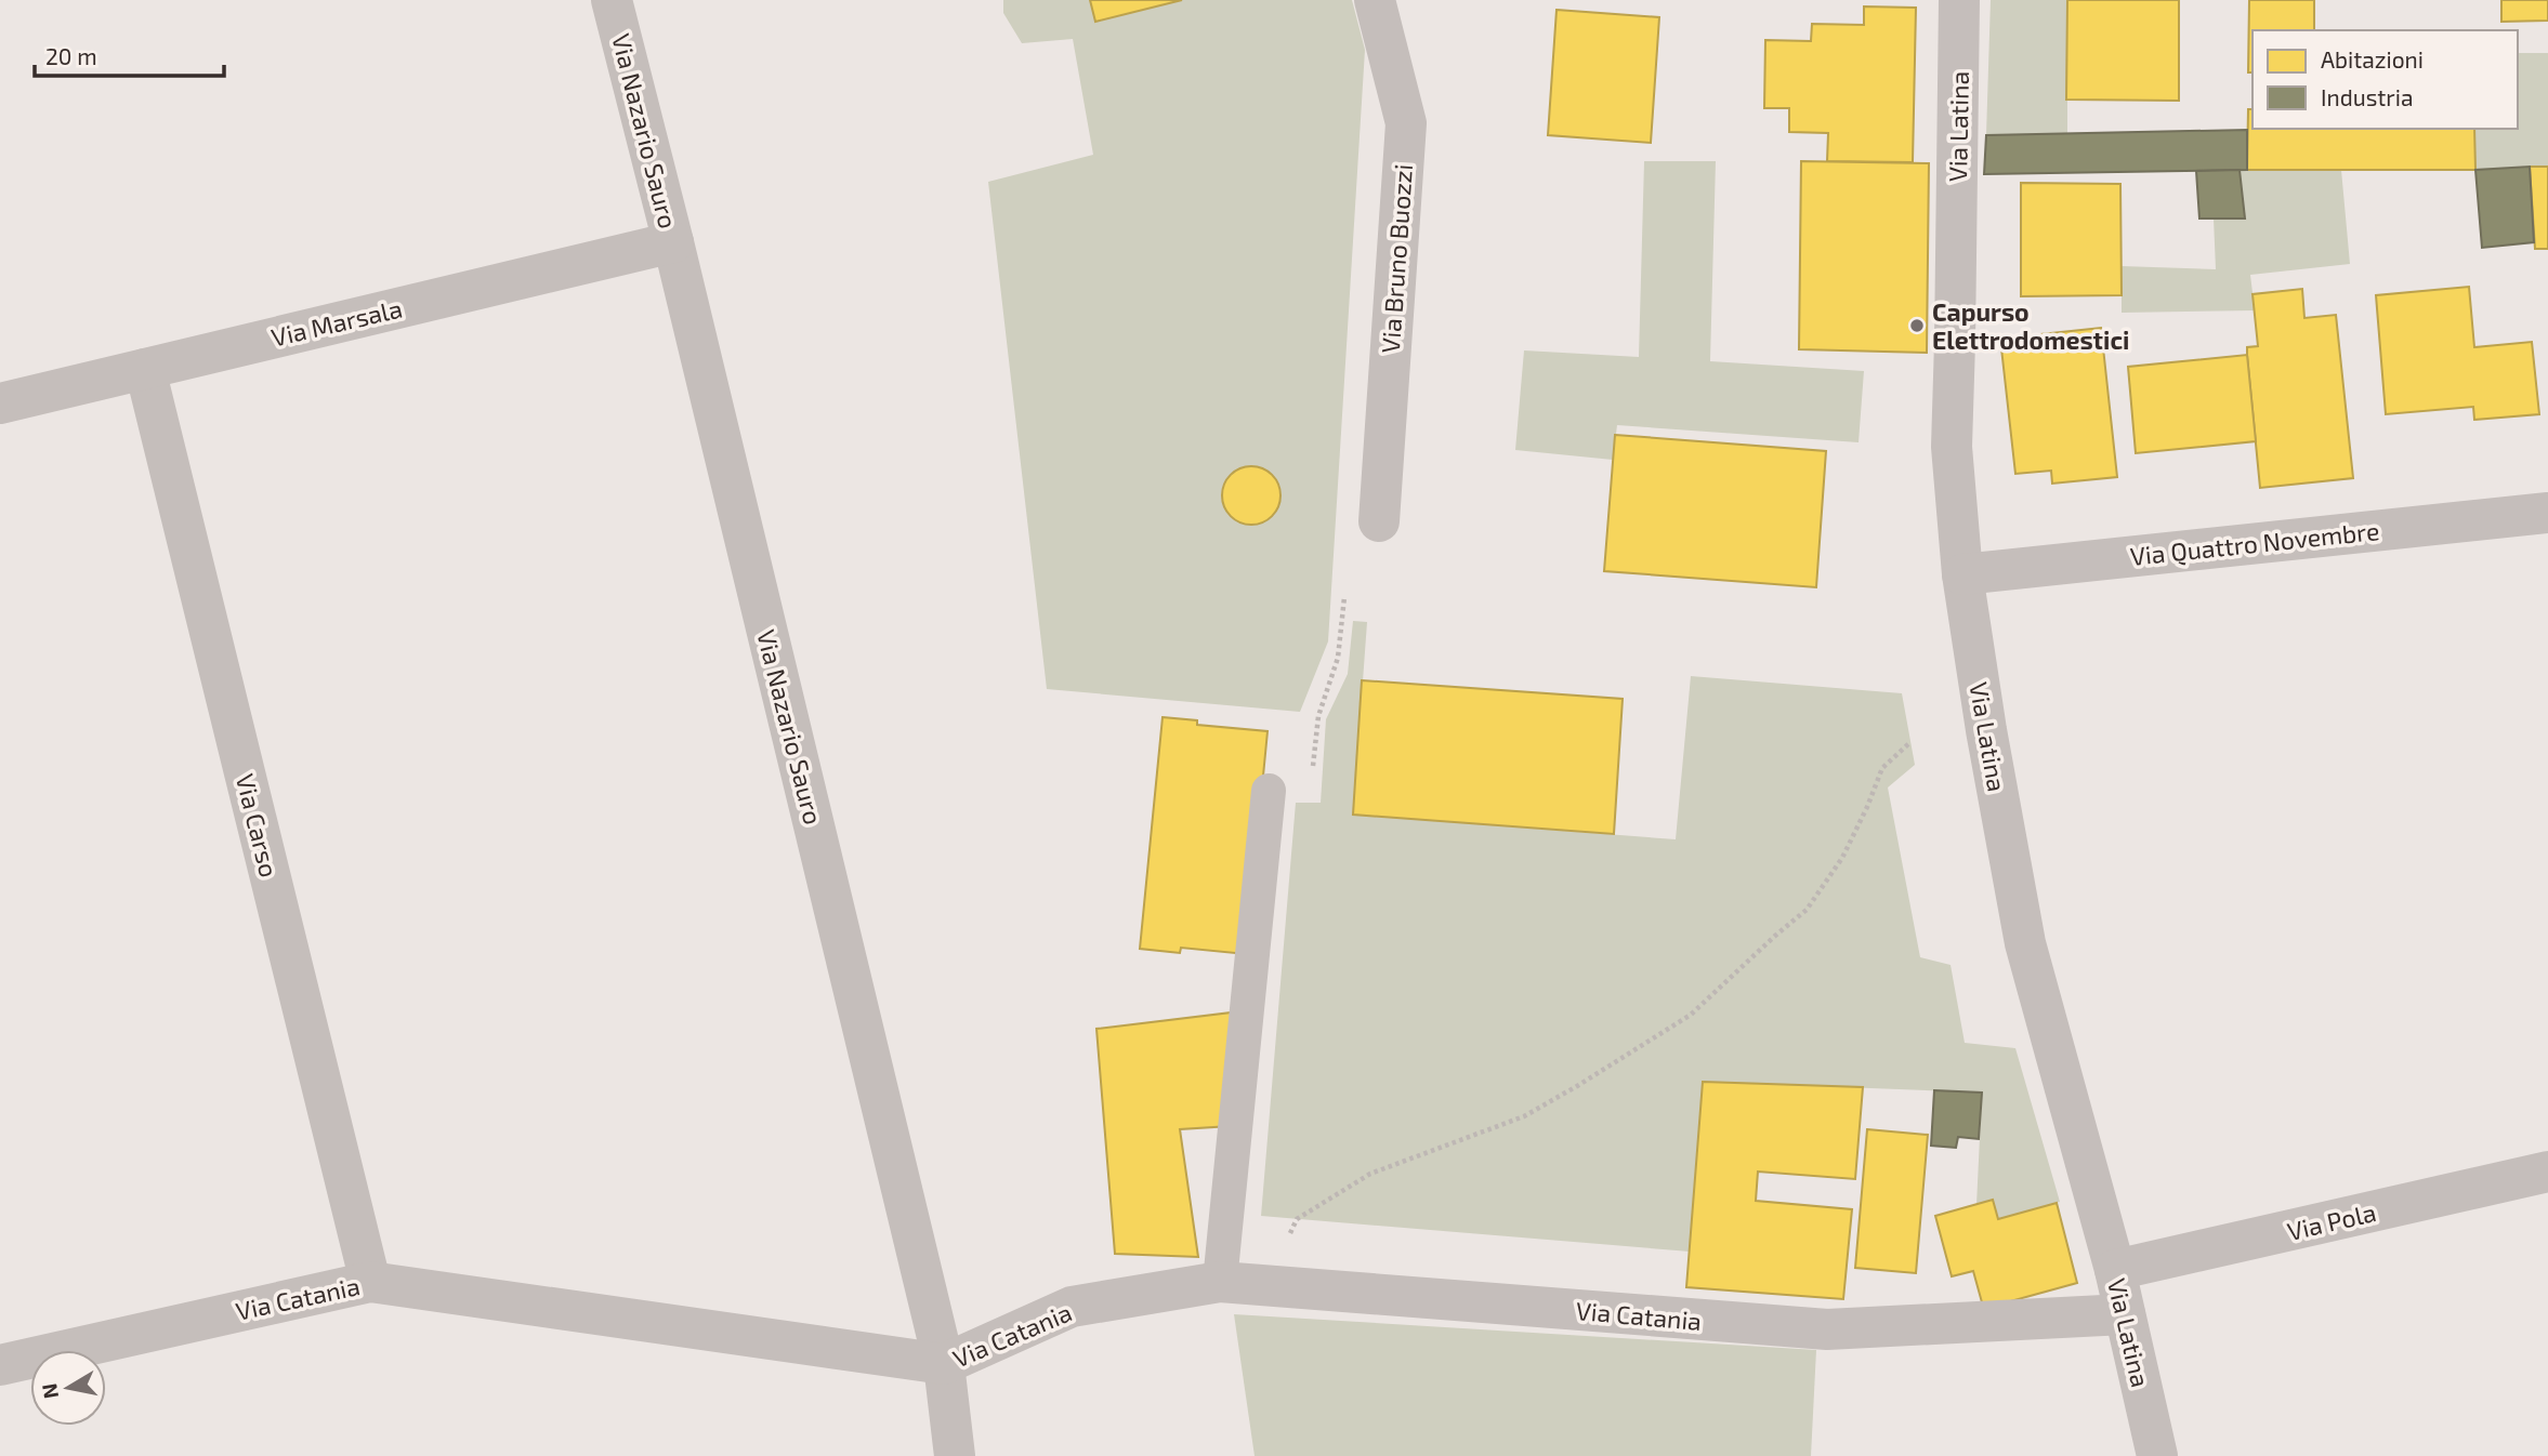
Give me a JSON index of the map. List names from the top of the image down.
{
  "streets": {
    "street": [
      "Via Latina",
      "Via Nazario Sauro",
      "Via Bruno Buozzi",
      "Via Marsala",
      "Via Quattro Novembre",
      "Via Carso",
      "Via Pola",
      "Via Catania"
    ]
  },
  "crossings": [
    ["Via Latina", "Via Quattro Novembre"],
    ["Via Latina", "Via Pola"],
    ["Via Latina", "Via Catania"],
    ["Via Nazario Sauro", "Via Marsala"],
    ["Via Nazario Sauro", "Via Catania"],
    ["Via Marsala", "Via Carso"],
    ["Via Carso", "Via Catania"]
  ],
  "places": ["Capurso Elettrodomestici"],
  "legend": ["Abitazioni", "Industria"],
  "scale_bar": "20 m",
  "north": "left"
}
